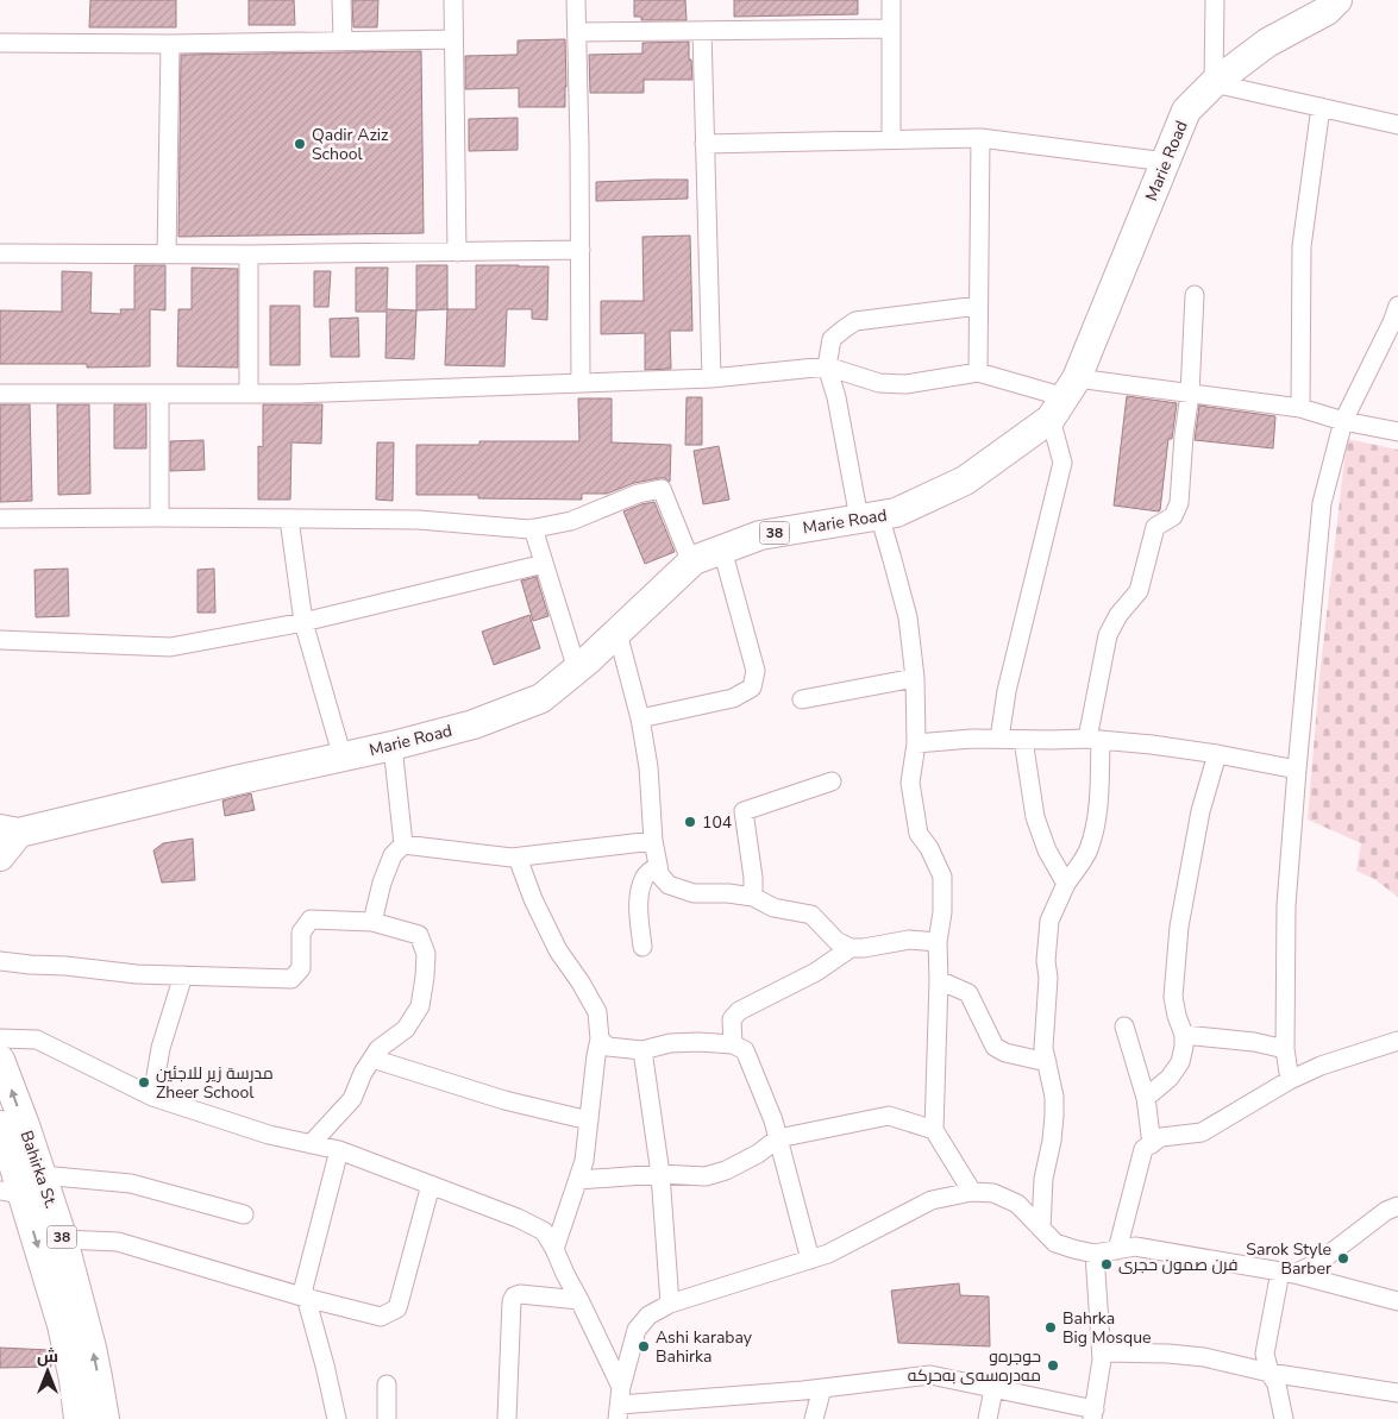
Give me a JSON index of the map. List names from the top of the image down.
{
  "streets": {
    "main road": ["Marie Road", "38", "Bahirka St."]
  },
  "crossings": [
    ["Marie Road", "38"]
  ],
  "places": [
    "Qadir Aziz School",
    "104",
    "مدرسة زير للاجئين Zheer School",
    "Sarok Style Barber",
    "فرن صمون حجری",
    "Bahrka Big Mosque",
    "Ashi karabay Bahirka",
    "حوجره‌و مه‌دره‌سه‌ی به‌حرکه"
  ],
  "north": "top"
}
